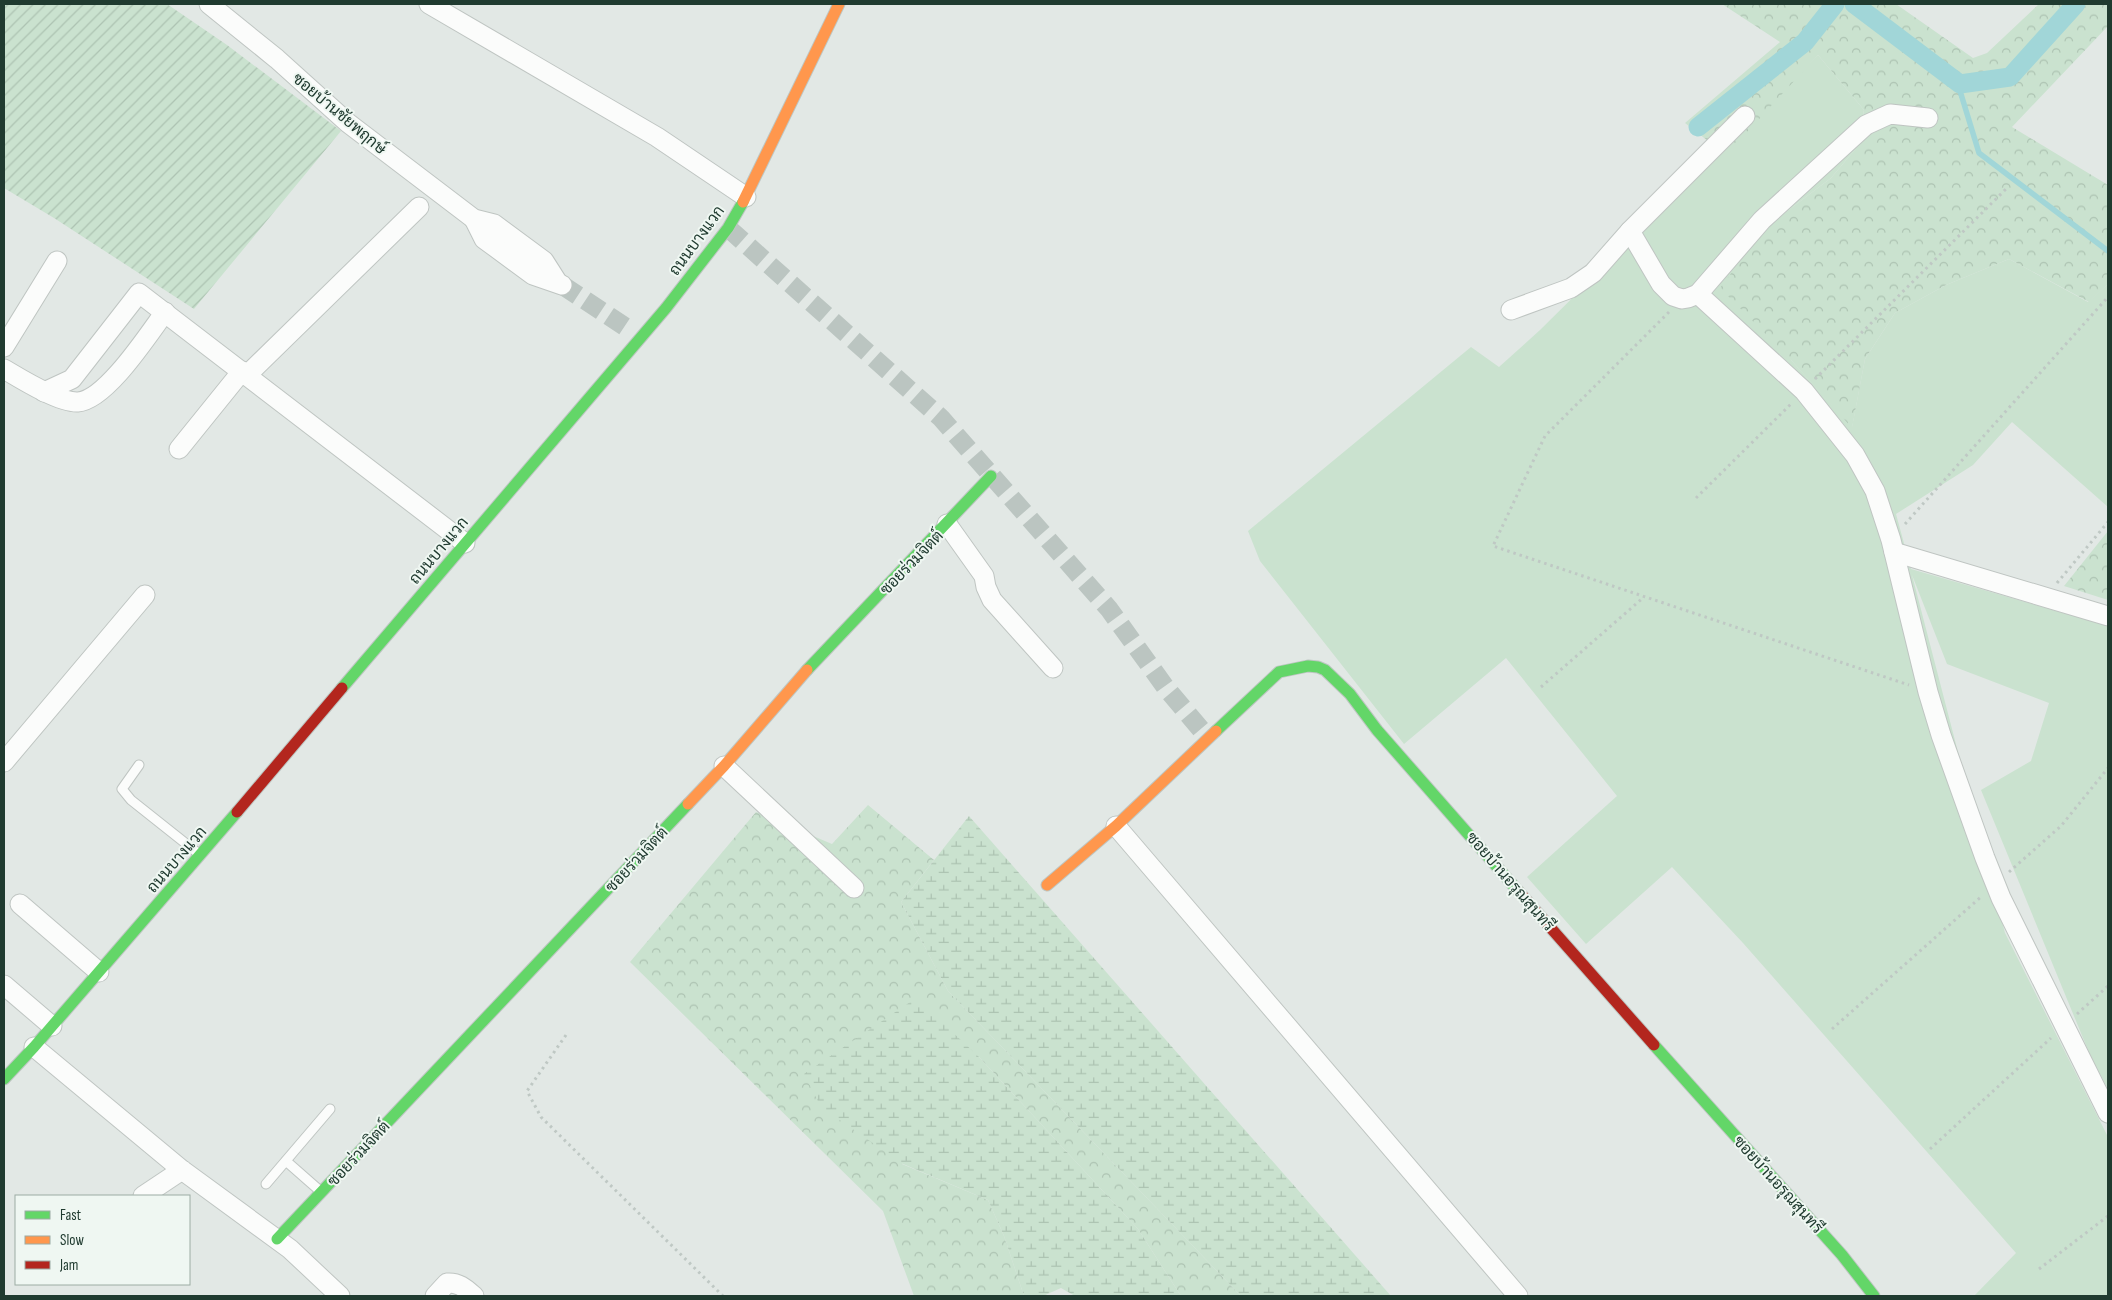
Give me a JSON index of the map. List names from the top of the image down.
{
  "streets": {
    "street": [
      "ซอยบ้านชัยพฤกษ์",
      "ถนนบางแวก",
      "ซอยร่วมจิตต์",
      "ซอยบ้านอรุณสุนทรี"
    ]
  },
  "legend": ["Fast", "Slow", "Jam"]
}
